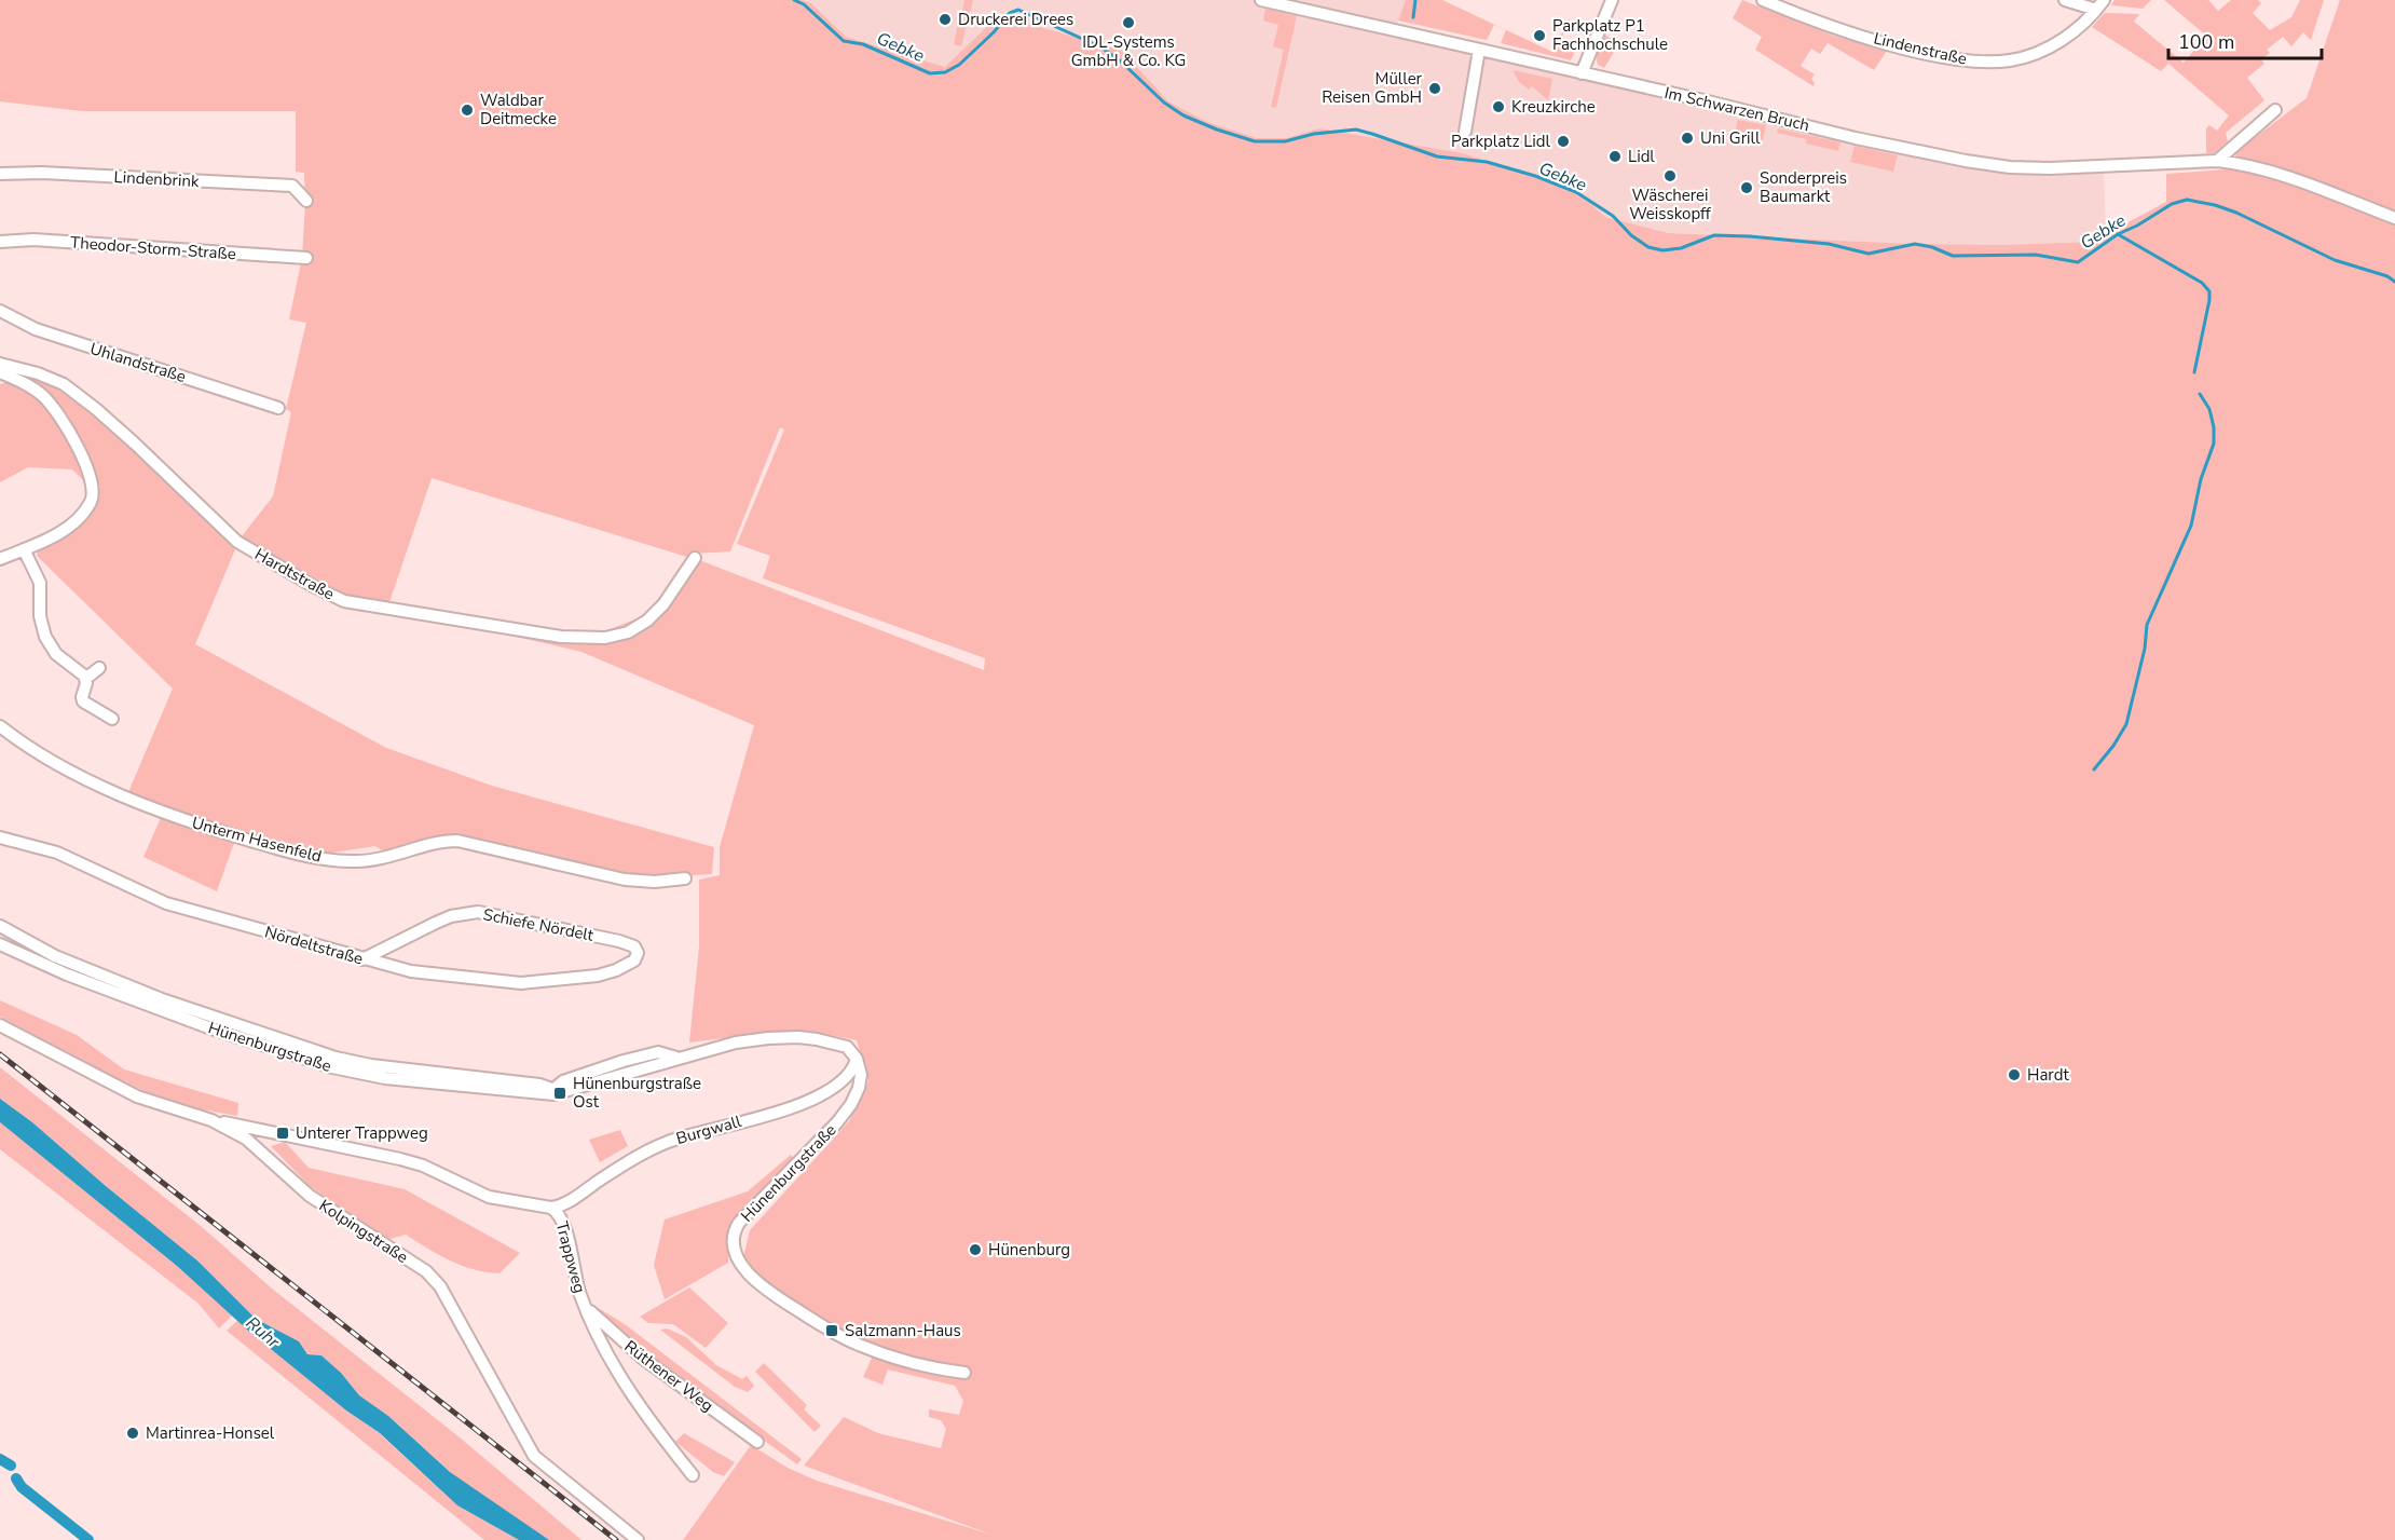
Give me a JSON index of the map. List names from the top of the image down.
{
  "streets": {
    "street": [
      "Lindenstraße",
      "Im Schwarzen Bruch",
      "Lindenbrink",
      "Theodor-Storm-Straße",
      "Uhlandstraße",
      "Hardtstraße",
      "Unterm Hasenfeld",
      "Schiefe Nördelt",
      "Nördeltstraße",
      "Hünenburgstraße",
      "Burgwall",
      "Kolpingstraße",
      "Trappweg",
      "Rüthener Weg"
    ]
  },
  "crossings": [
    ["Schiefe Nördelt", "Nördeltstraße"],
    ["Hünenburgstraße", "Burgwall"],
    ["Burgwall", "Trappweg"],
    ["Kolpingstraße", "Trappweg"],
    ["Trappweg", "Rüthener Weg"]
  ],
  "water": ["Gebke", "Ruhr"],
  "places": {
    "other": [
      "Druckerei Drees",
      "IDL-Systems GmbH & Co. KG",
      "Parkplatz P1 Fachhochschule",
      "Müller Reisen GmbH",
      "Kreuzkirche",
      "Waldbar Deitmecke",
      "Uni Grill",
      "Parkplatz Lidl",
      "Lidl",
      "Wäscherei Weisskopff",
      "Sonderpreis Baumarkt",
      "Hardt",
      "Hünenburg",
      "Martinrea-Honsel"
    ],
    "transit": ["Hünenburgstraße Ost", "Unterer Trappweg", "Salzmann-Haus"]
  },
  "scale_bar": "100 m"
}
